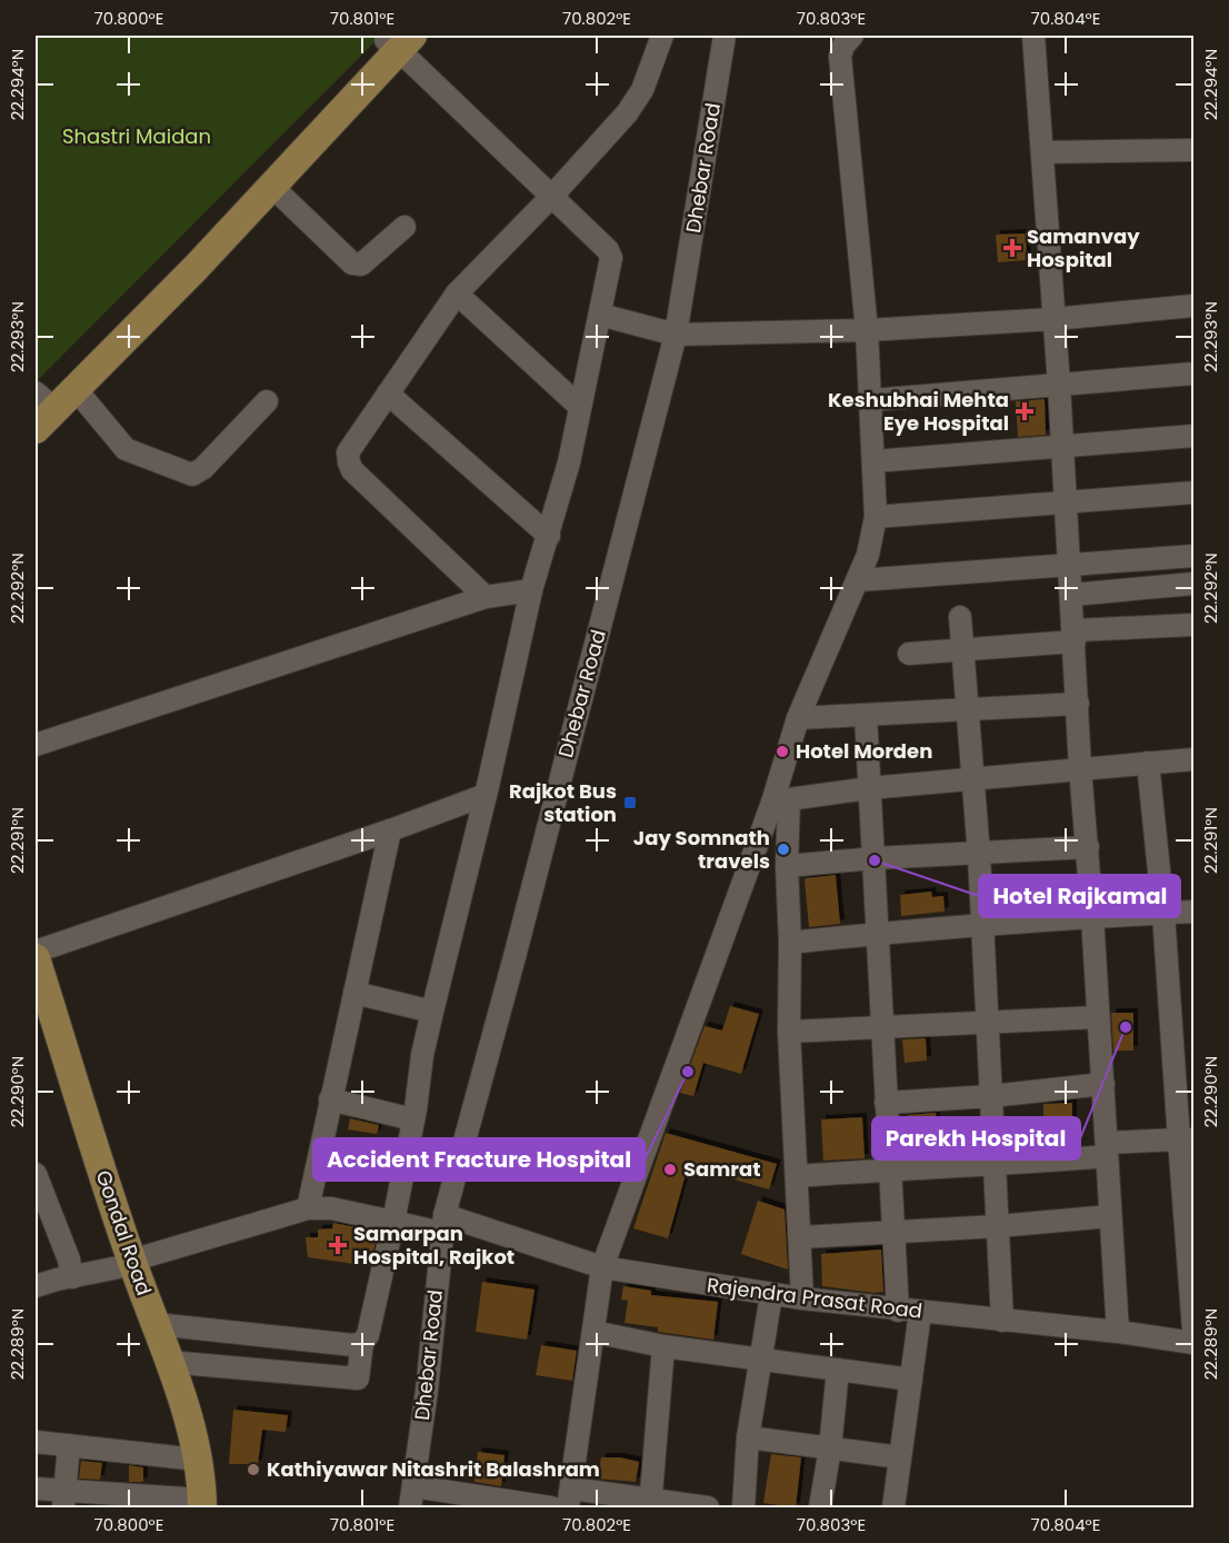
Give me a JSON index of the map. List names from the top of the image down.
{
  "streets": {
    "main road": ["Gondal Road"],
    "street": ["Dhebar Road", "Rajendra Prasat Road"]
  },
  "crossings": [
    ["Dhebar Road", "Rajendra Prasat Road"],
    ["Gondal Road", "Rajendra Prasat Road"]
  ],
  "parks": ["Shastri Maidan"],
  "places": {
    "health": ["Samanvay Hospital", "Keshubhai Mehta Eye Hospital", "Samarpan Hospital, Rajkot"],
    "other": [
      "Hotel Morden",
      "Jay Somnath travels",
      "Hotel Rajkamal",
      "Parekh Hospital",
      "Accident Fracture Hospital",
      "Samrat",
      "Kathiyawar Nitashrit Balashram"
    ],
    "transit": ["Rajkot Bus station"]
  },
  "coordinates": [
    "70.800°E",
    "70.801°E",
    "70.802°E",
    "70.803°E",
    "70.804°E",
    "22.294°N",
    "22.293°N",
    "22.292°N",
    "22.291°N",
    "22.290°N",
    "22.289°N"
  ]
}
